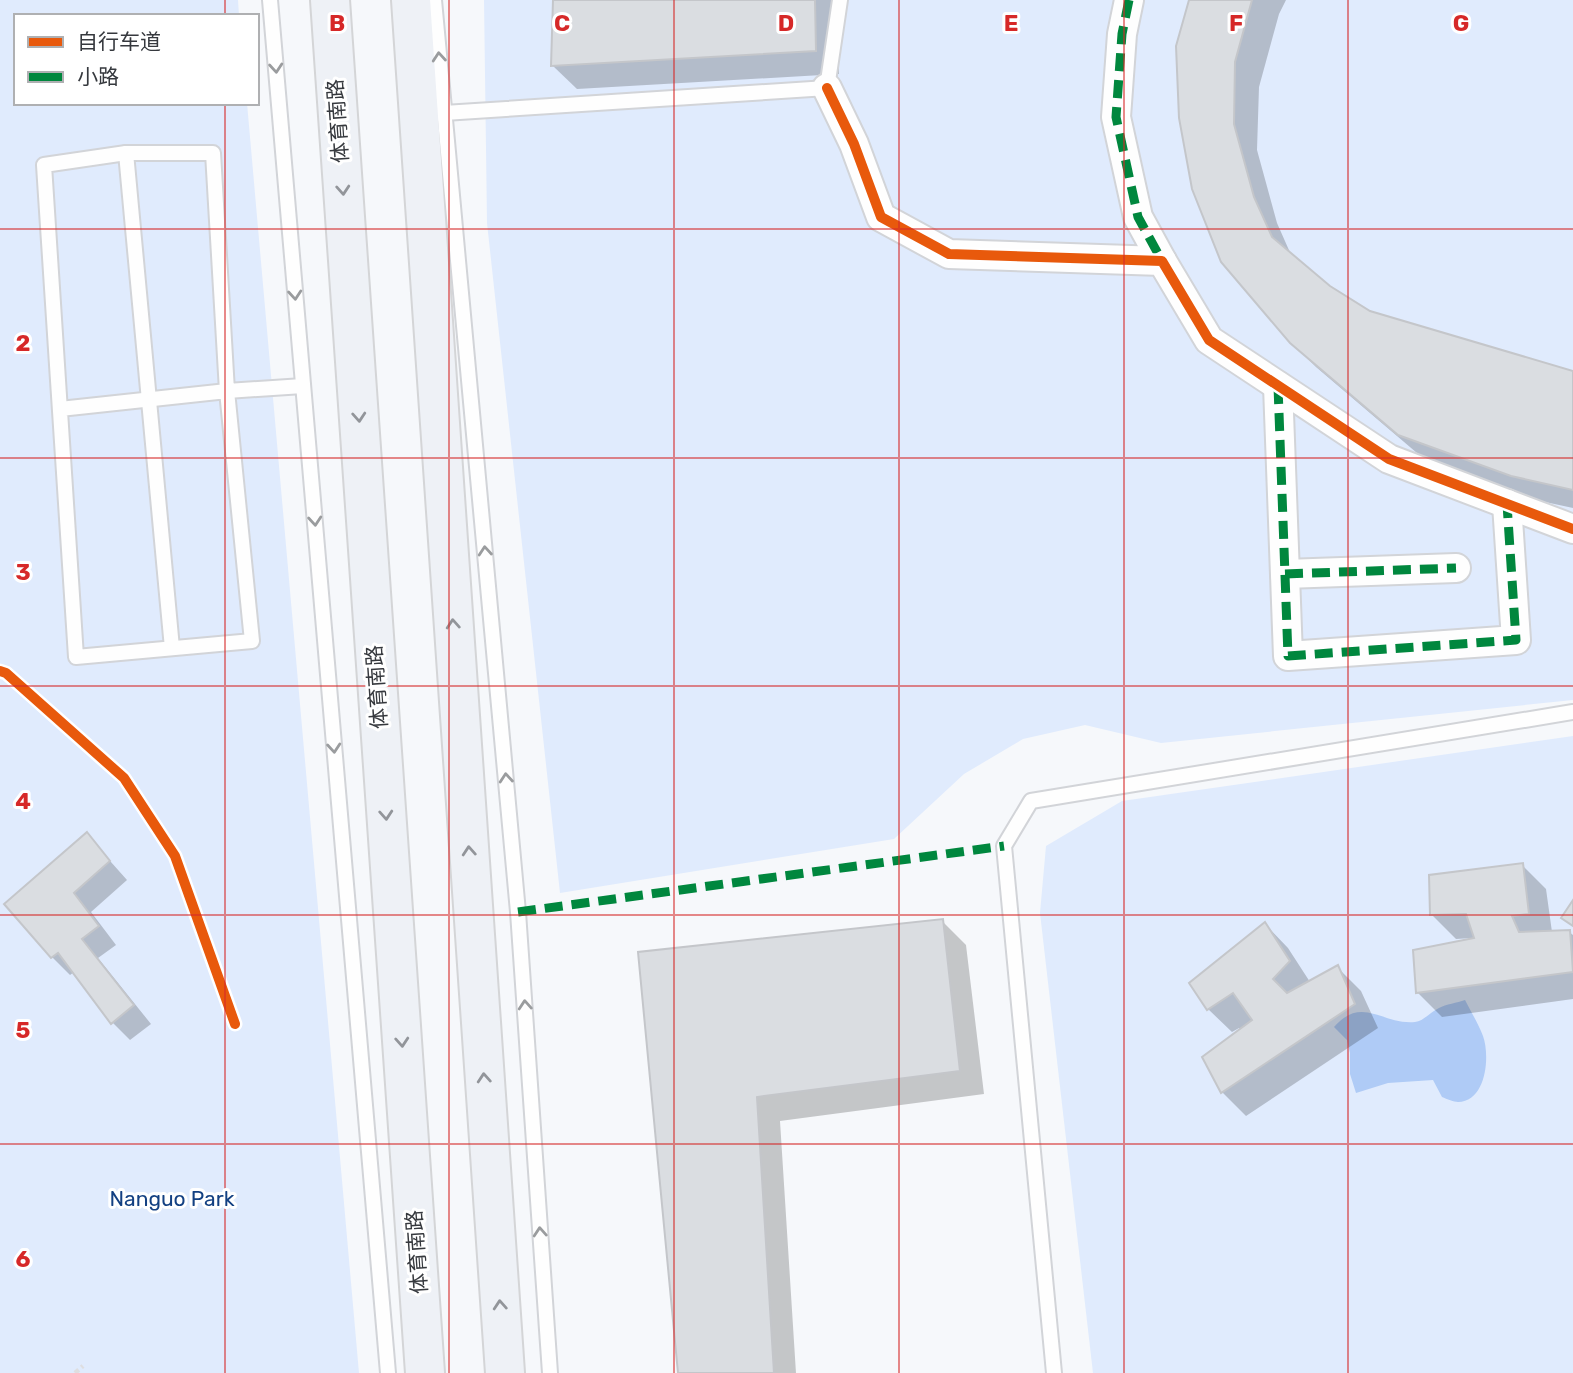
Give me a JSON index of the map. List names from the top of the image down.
{
  "streets": {
    "main road": ["体育南路"]
  },
  "parks": ["Nanguo Park"],
  "legend": ["自行车道", "小路"],
  "grid": {
    "columns": [
      "B",
      "C",
      "D",
      "E",
      "F",
      "G"
    ],
    "rows": [
      "2",
      "3",
      "4",
      "5",
      "6"
    ]
  }
}
